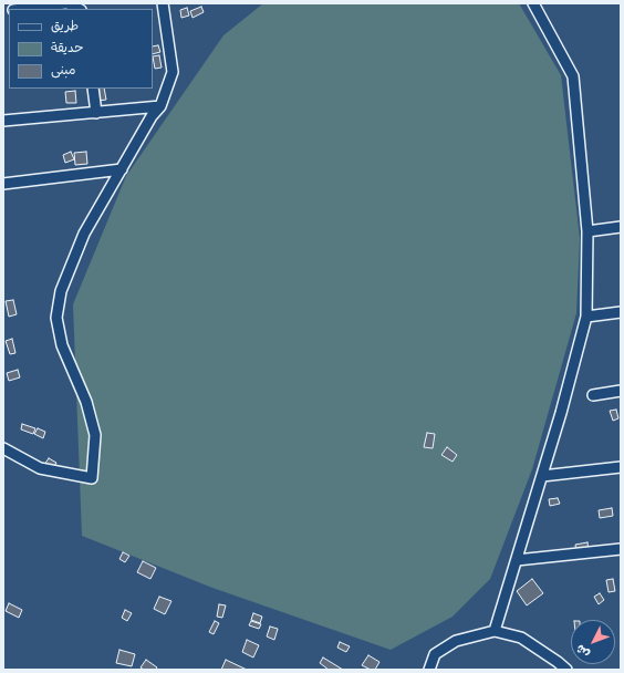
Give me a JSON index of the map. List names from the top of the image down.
{
  "legend": ["طريق", "حديقة", "مبنى"],
  "north": "bottom left"
}
